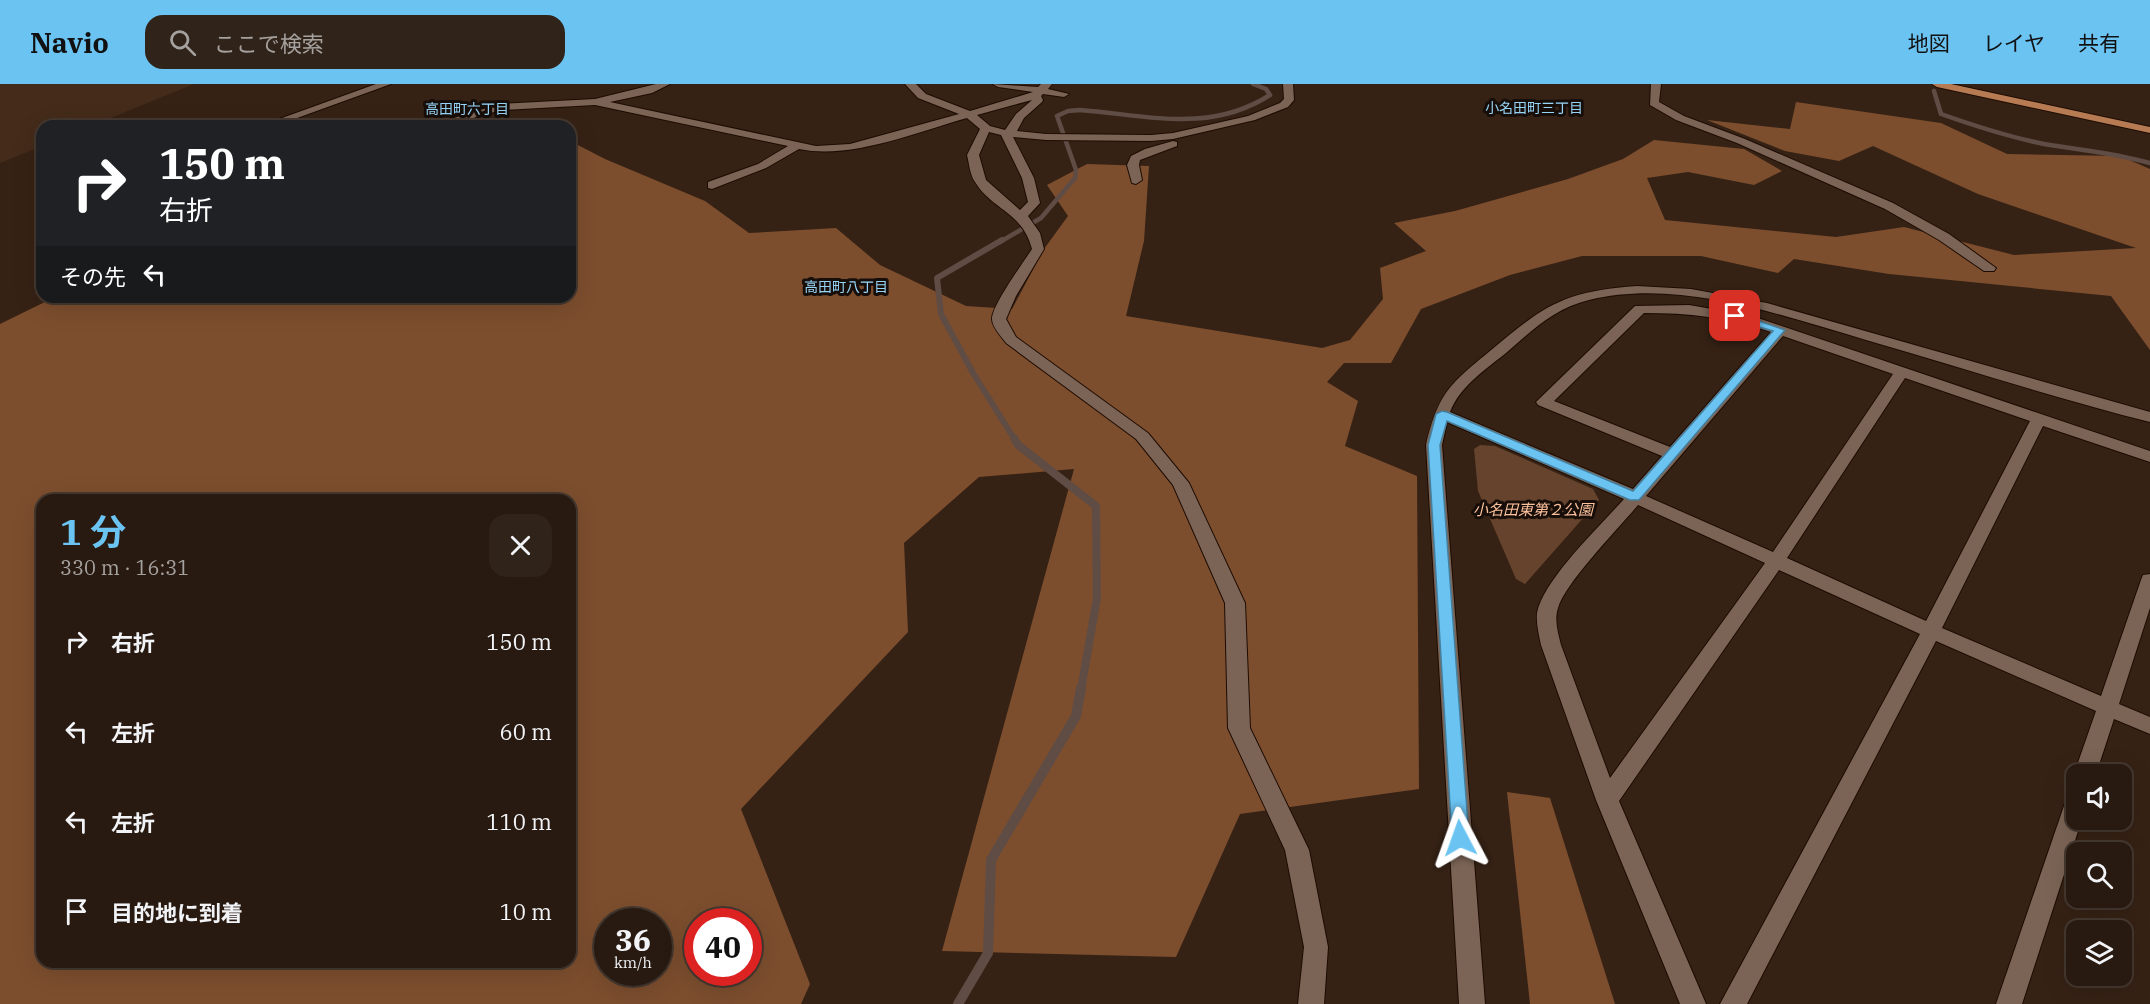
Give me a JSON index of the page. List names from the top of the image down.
{
  "districts": ["小名田町三丁目", "高田町六丁目", "高田町八丁目"],
  "parks": ["小名田東第２公園"],
  "page": {
    "header": "Navio",
    "search": "ここで検索",
    "nav": ["地図", "レイヤ", "共有"],
    "turn": ["150 m", "右折"],
    "then": "その先",
    "heading": ["1 分", "330 m · 16:31"],
    "list": [
      {
        "name": "右折",
        "value": "150 m"
      },
      {
        "name": "左折",
        "value": "60 m"
      },
      {
        "name": "左折",
        "value": "110 m"
      },
      {
        "name": "目的地に到着",
        "value": "10 m"
      }
    ],
    "speed": "36 km/h",
    "limit": "40"
  }
}
